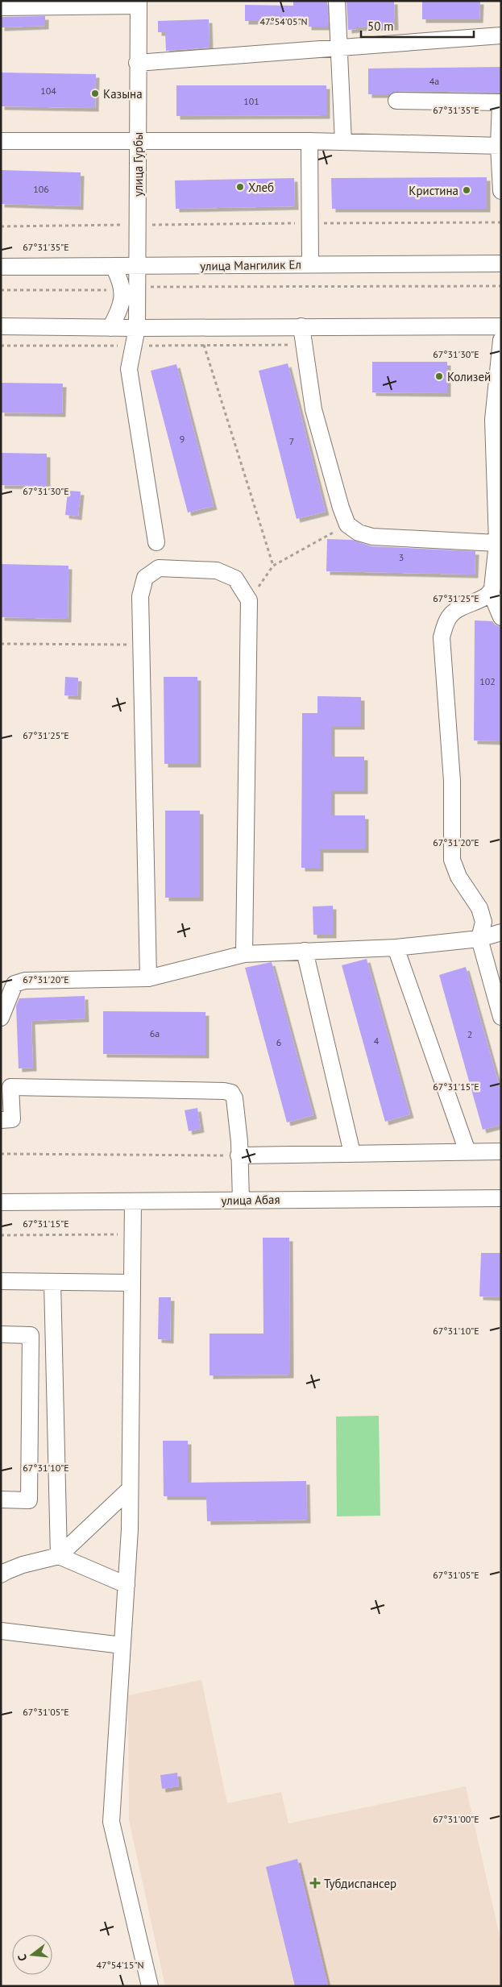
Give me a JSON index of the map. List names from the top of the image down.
{
  "streets": {
    "street": ["улица Гурбы", "улица Мангилик Ел", "улица Абая"]
  },
  "crossings": [
    ["улица Гурбы", "улица Мангилик Ел"]
  ],
  "places": {
    "other": [
      "Казына",
      "Хлеб",
      "Кристина",
      "Колизей"
    ],
    "health": ["Тубдиспансер"]
  },
  "house_numbers": [
    "4а",
    "104",
    "101",
    "106",
    "9",
    "7",
    "3",
    "102",
    "6а",
    "2",
    "4",
    "6"
  ],
  "scale_bar": "50 m",
  "north": "left",
  "coordinates": [
    "47°54'05\"N",
    "67°31'35\"E",
    "67°31'30\"E",
    "67°31'25\"E",
    "67°31'20\"E",
    "67°31'15\"E",
    "67°31'10\"E",
    "67°31'05\"E",
    "67°31'00\"E",
    "47°54'15\"N"
  ]
}
